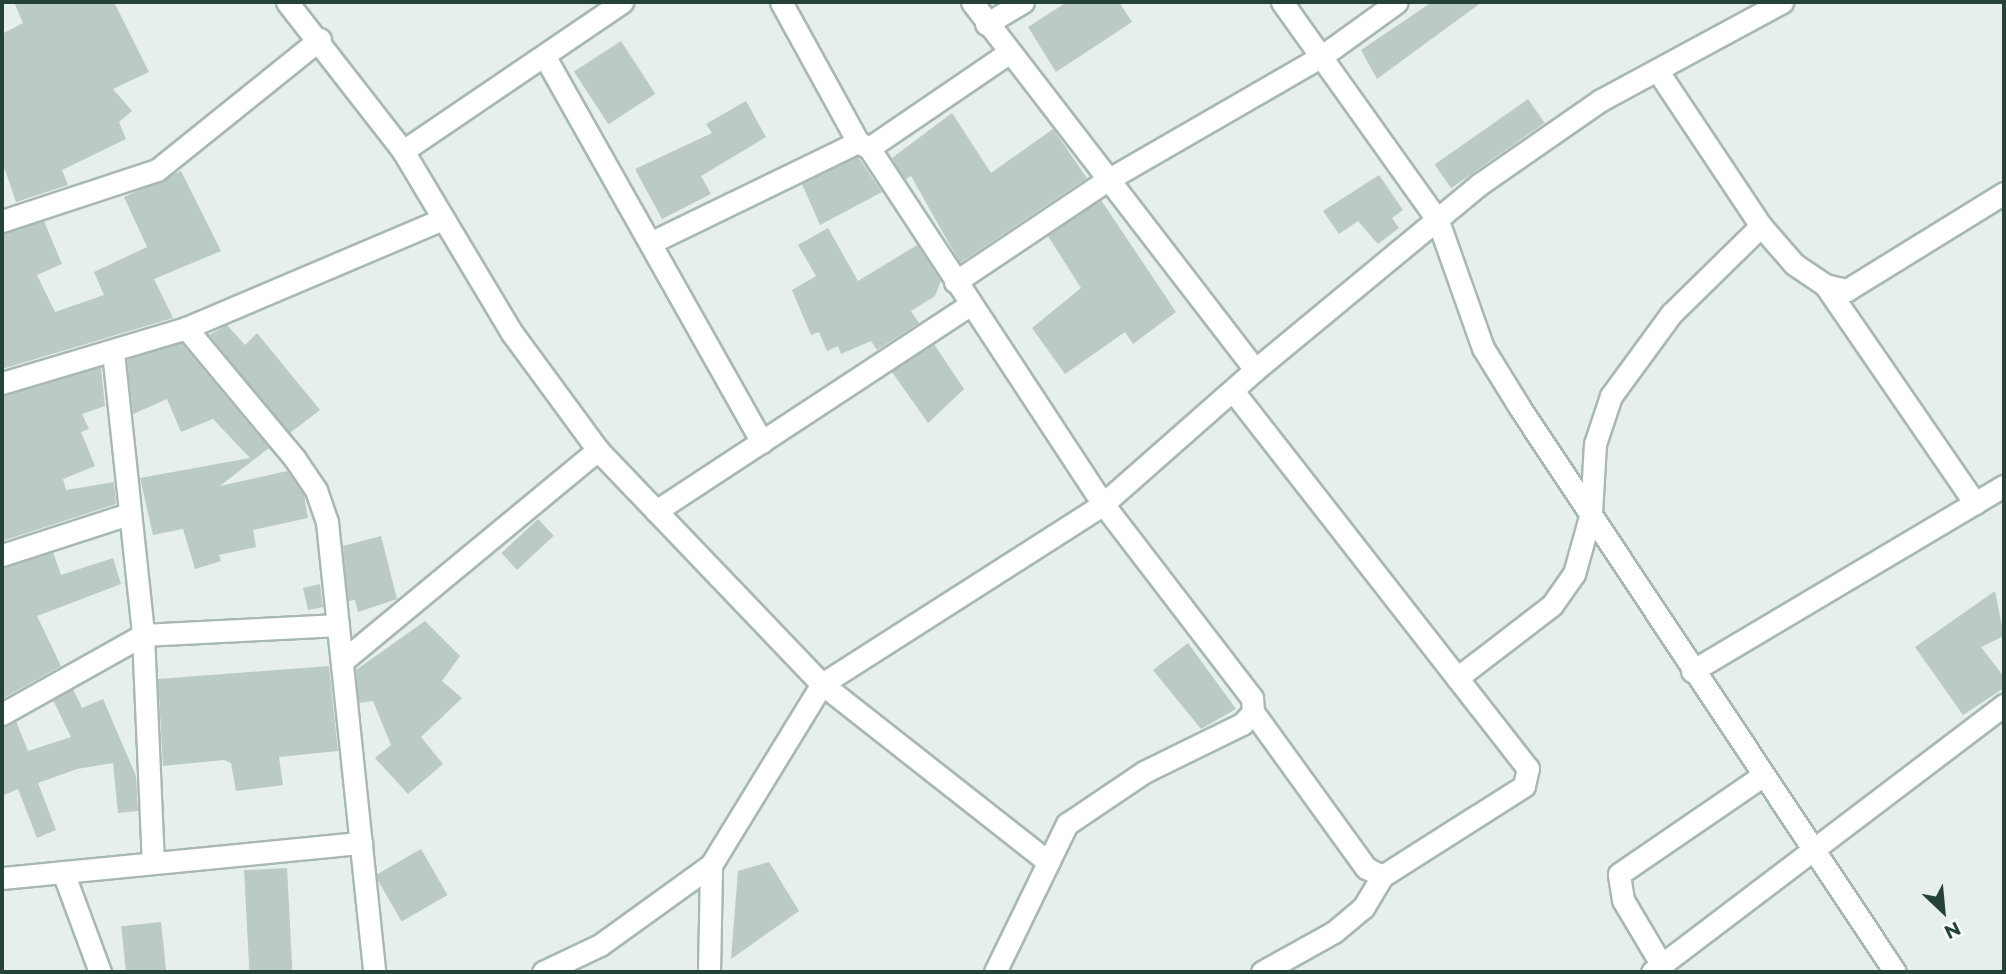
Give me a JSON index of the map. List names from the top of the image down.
{
  "north": "bottom right"
}
